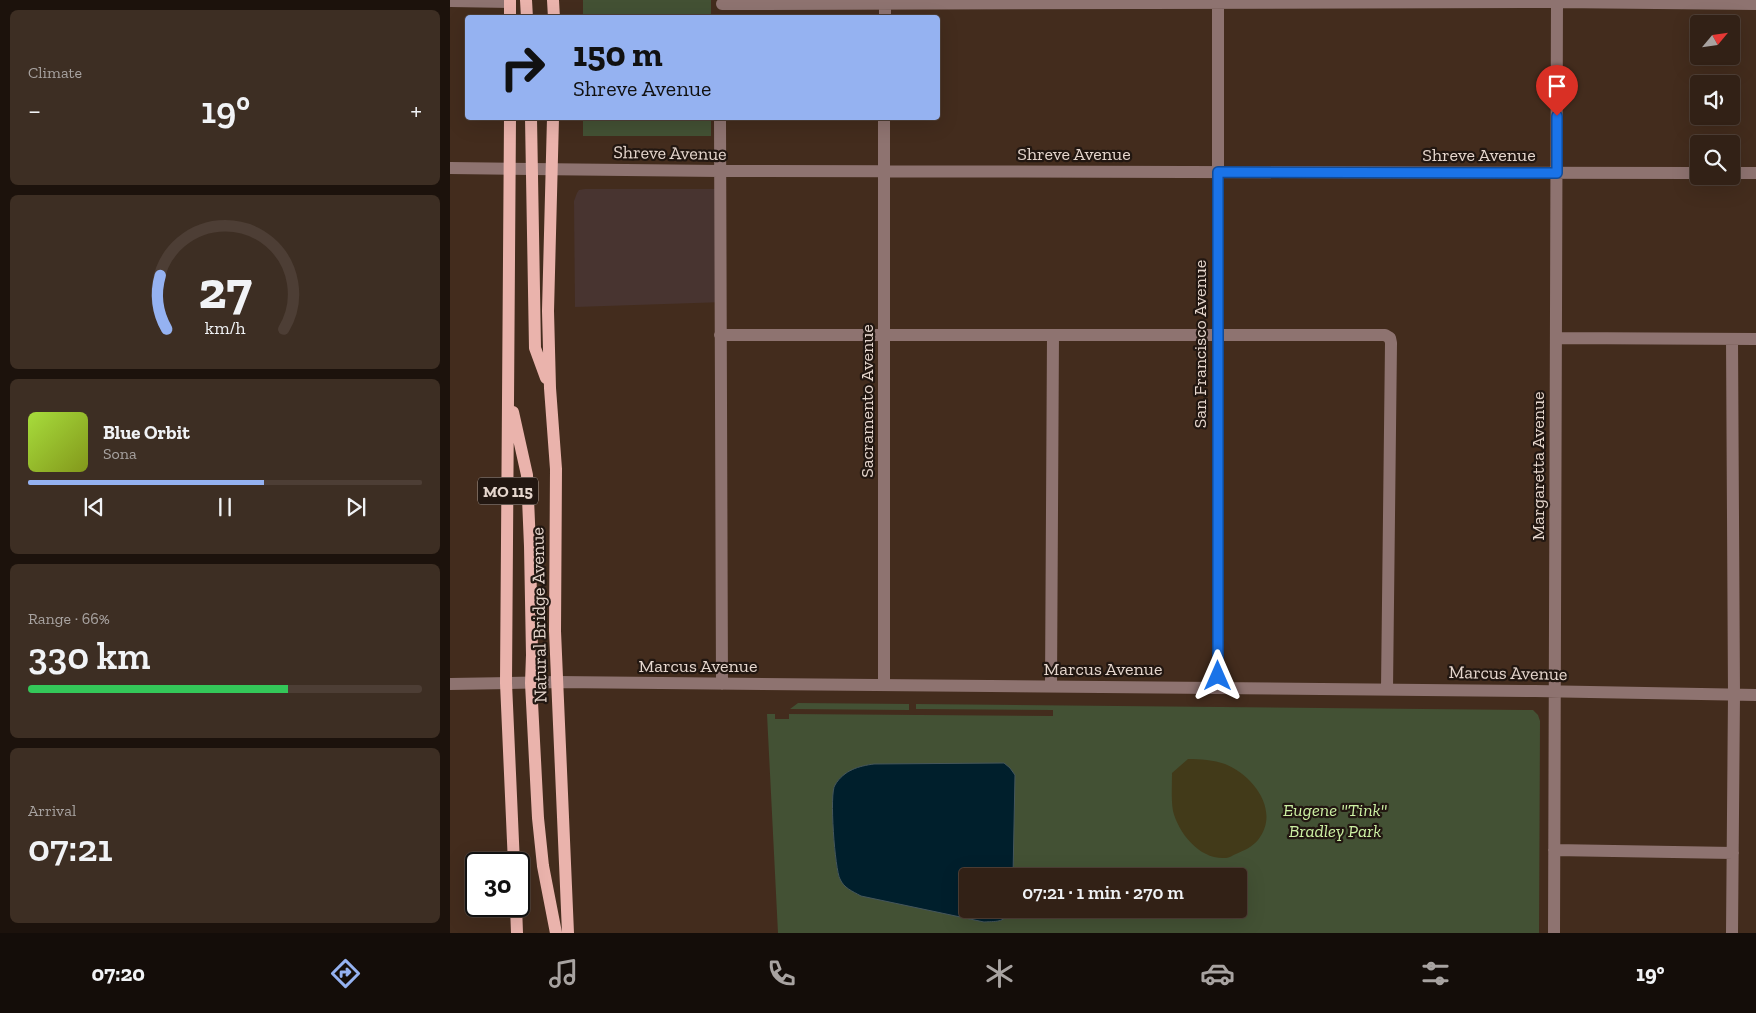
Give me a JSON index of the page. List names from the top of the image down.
{
  "streets": {
    "main road": ["MO 115", "Natural Bridge Avenue"],
    "street": [
      "Shreve Avenue",
      "San Francisco Avenue",
      "Sacramento Avenue",
      "Margaretta Avenue",
      "Marcus Avenue"
    ]
  },
  "crossings": [
    ["Shreve Avenue", "San Francisco Avenue"],
    ["Shreve Avenue", "Sacramento Avenue"],
    ["Shreve Avenue", "Margaretta Avenue"],
    ["Shreve Avenue", "Natural Bridge Avenue"],
    ["San Francisco Avenue", "Marcus Avenue"],
    ["Sacramento Avenue", "Marcus Avenue"],
    ["Margaretta Avenue", "Marcus Avenue"],
    ["Natural Bridge Avenue", "Marcus Avenue"]
  ],
  "parks": ["Eugene \"Tink\" Bradley Park"],
  "north": "top right",
  "page": {
    "tile": [
      "Climate",
      ["Range · 66%", "330 km"],
      ["Arrival", "07:21"]
    ],
    "turn": ["150 m", "Shreve Avenue"],
    "heat": ["−", "19°", "+"],
    "song": ["Blue Orbit", "Sona"],
    "limit": "30",
    "trip": "07:21 · 1 min · 270 m",
    "tabs": ["07:20", "19°"],
    "gauge": ["27", "km/h"]
  }
}
